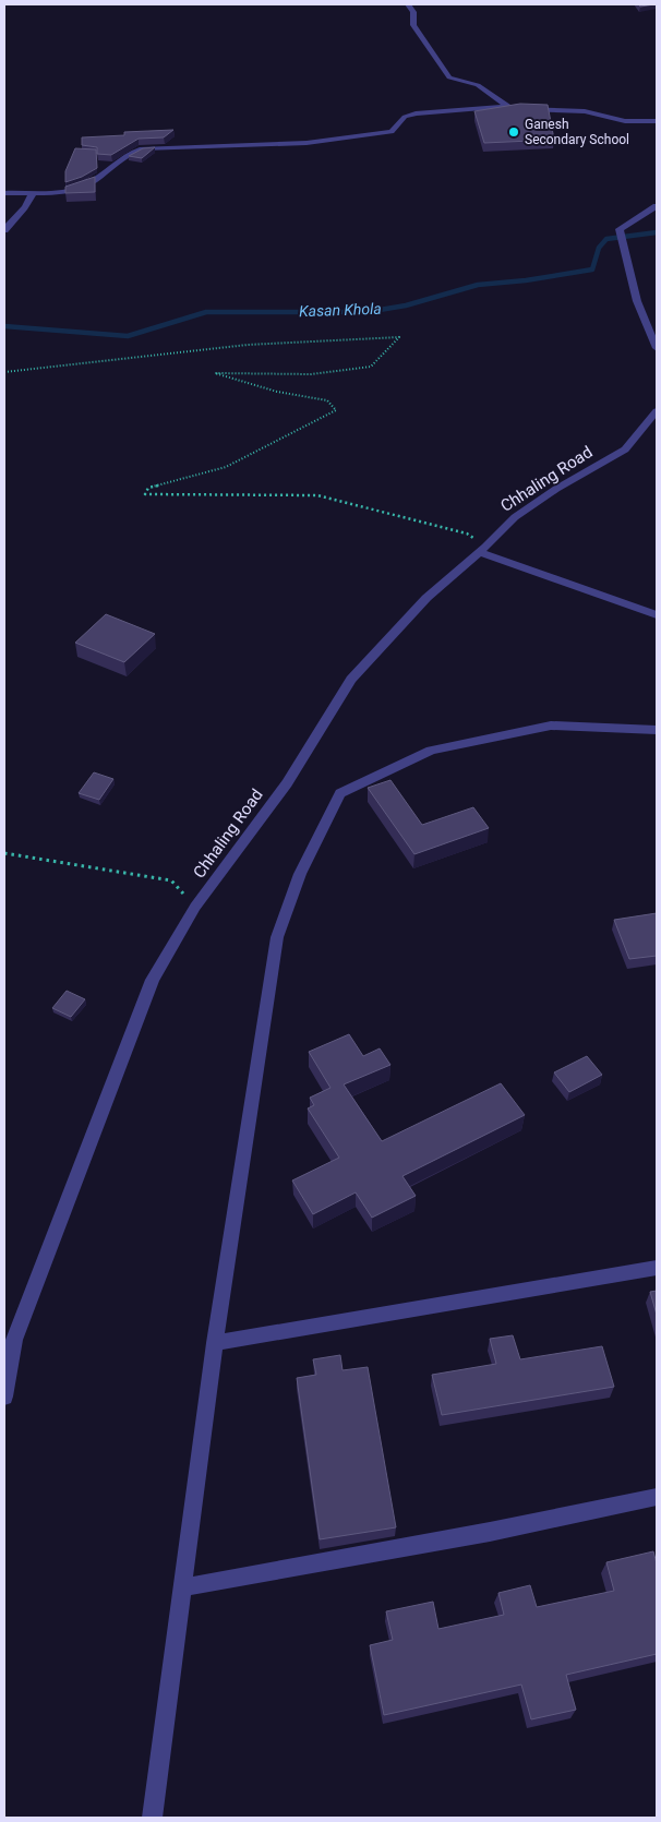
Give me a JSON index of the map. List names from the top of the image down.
{
  "streets": {
    "street": ["Chhaling Road"]
  },
  "water": ["Kasan Khola"],
  "places": ["Ganesh Secondary School"]
}
